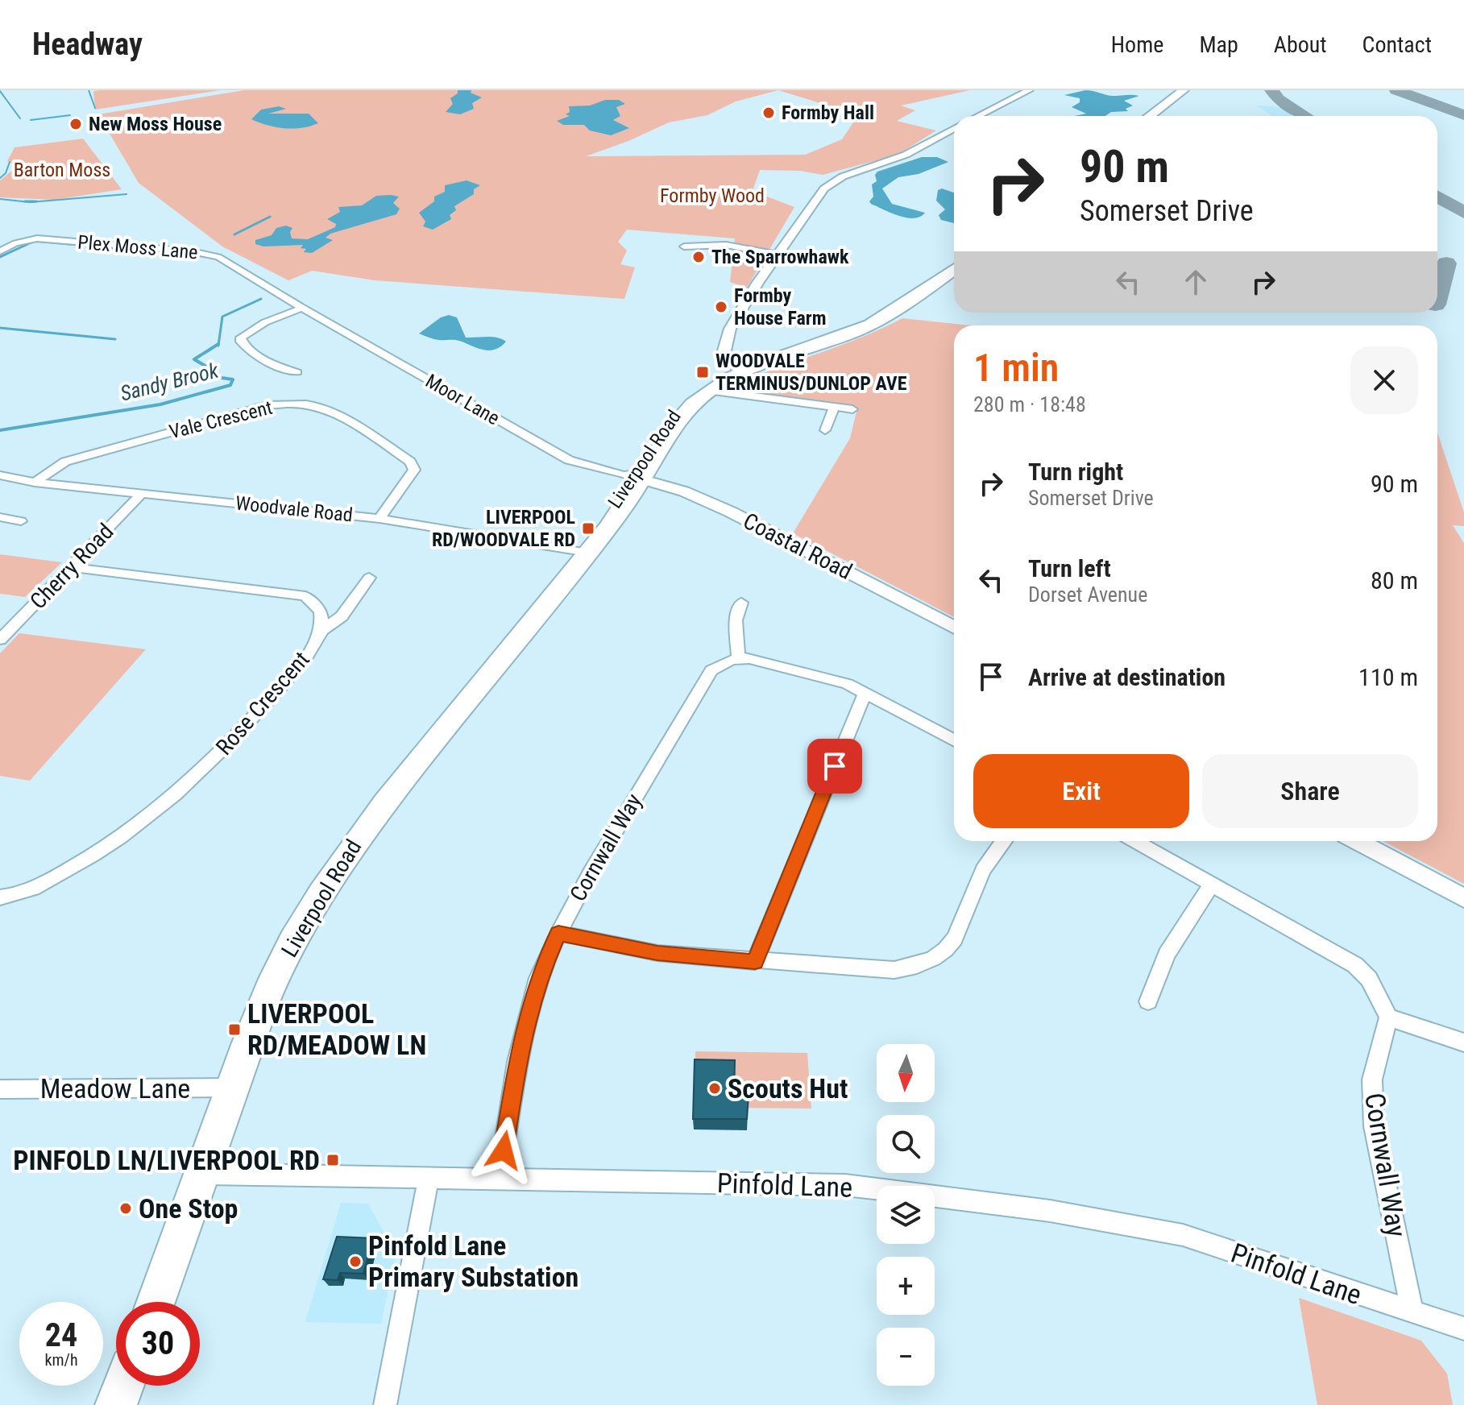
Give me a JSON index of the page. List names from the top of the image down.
{
  "streets": {
    "highway": ["Liverpool Road"],
    "street": [
      "Plex Moss Lane",
      "Moor Lane",
      "Vale Crescent",
      "Woodvale Road",
      "Coastal Road",
      "Cherry Road",
      "Rose Crescent",
      "Cornwall Way",
      "Meadow Lane",
      "Pinfold Lane"
    ]
  },
  "crossings": [
    ["Plex Moss Lane", "Moor Lane"],
    ["Moor Lane", "Liverpool Road"],
    ["Moor Lane", "Coastal Road"],
    ["Vale Crescent", "Woodvale Road"],
    ["Liverpool Road", "Woodvale Road"],
    ["Liverpool Road", "Coastal Road"],
    ["Liverpool Road", "Meadow Lane"],
    ["Liverpool Road", "Pinfold Lane"],
    ["Woodvale Road", "Cherry Road"],
    ["Cherry Road", "Rose Crescent"],
    ["Cornwall Way", "Pinfold Lane"]
  ],
  "water": ["Sandy Brook"],
  "parks": ["Barton Moss", "Formby Wood"],
  "places": {
    "other": [
      "Formby Hall",
      "New Moss House",
      "The Sparrowhawk",
      "Formby House Farm",
      "Scouts Hut",
      "One Stop",
      "Pinfold Lane Primary Substation"
    ],
    "transit": [
      "WOODVALE TERMINUS/DUNLOP AVE",
      "LIVERPOOL RD/WOODVALE RD",
      "LIVERPOOL RD/MEADOW LN",
      "PINFOLD LN/LIVERPOOL RD"
    ]
  },
  "north": "bottom",
  "page": {
    "header": "Headway",
    "nav": [
      "Home",
      "Map",
      "About",
      "Contact"
    ],
    "turn": ["90 m", "Somerset Drive"],
    "heading": ["1 min", "280 m · 18:48"],
    "list": [
      {
        "name": "Turn right",
        "note": "Somerset Drive",
        "value": "90 m"
      },
      {
        "name": "Turn left",
        "note": "Dorset Avenue",
        "value": "80 m"
      },
      {
        "name": "Arrive at destination",
        "value": "110 m"
      }
    ],
    "buttons": ["Exit", "Share"],
    "map_buttons": ["+", "−"],
    "speed": "24 km/h",
    "limit": "30"
  }
}
